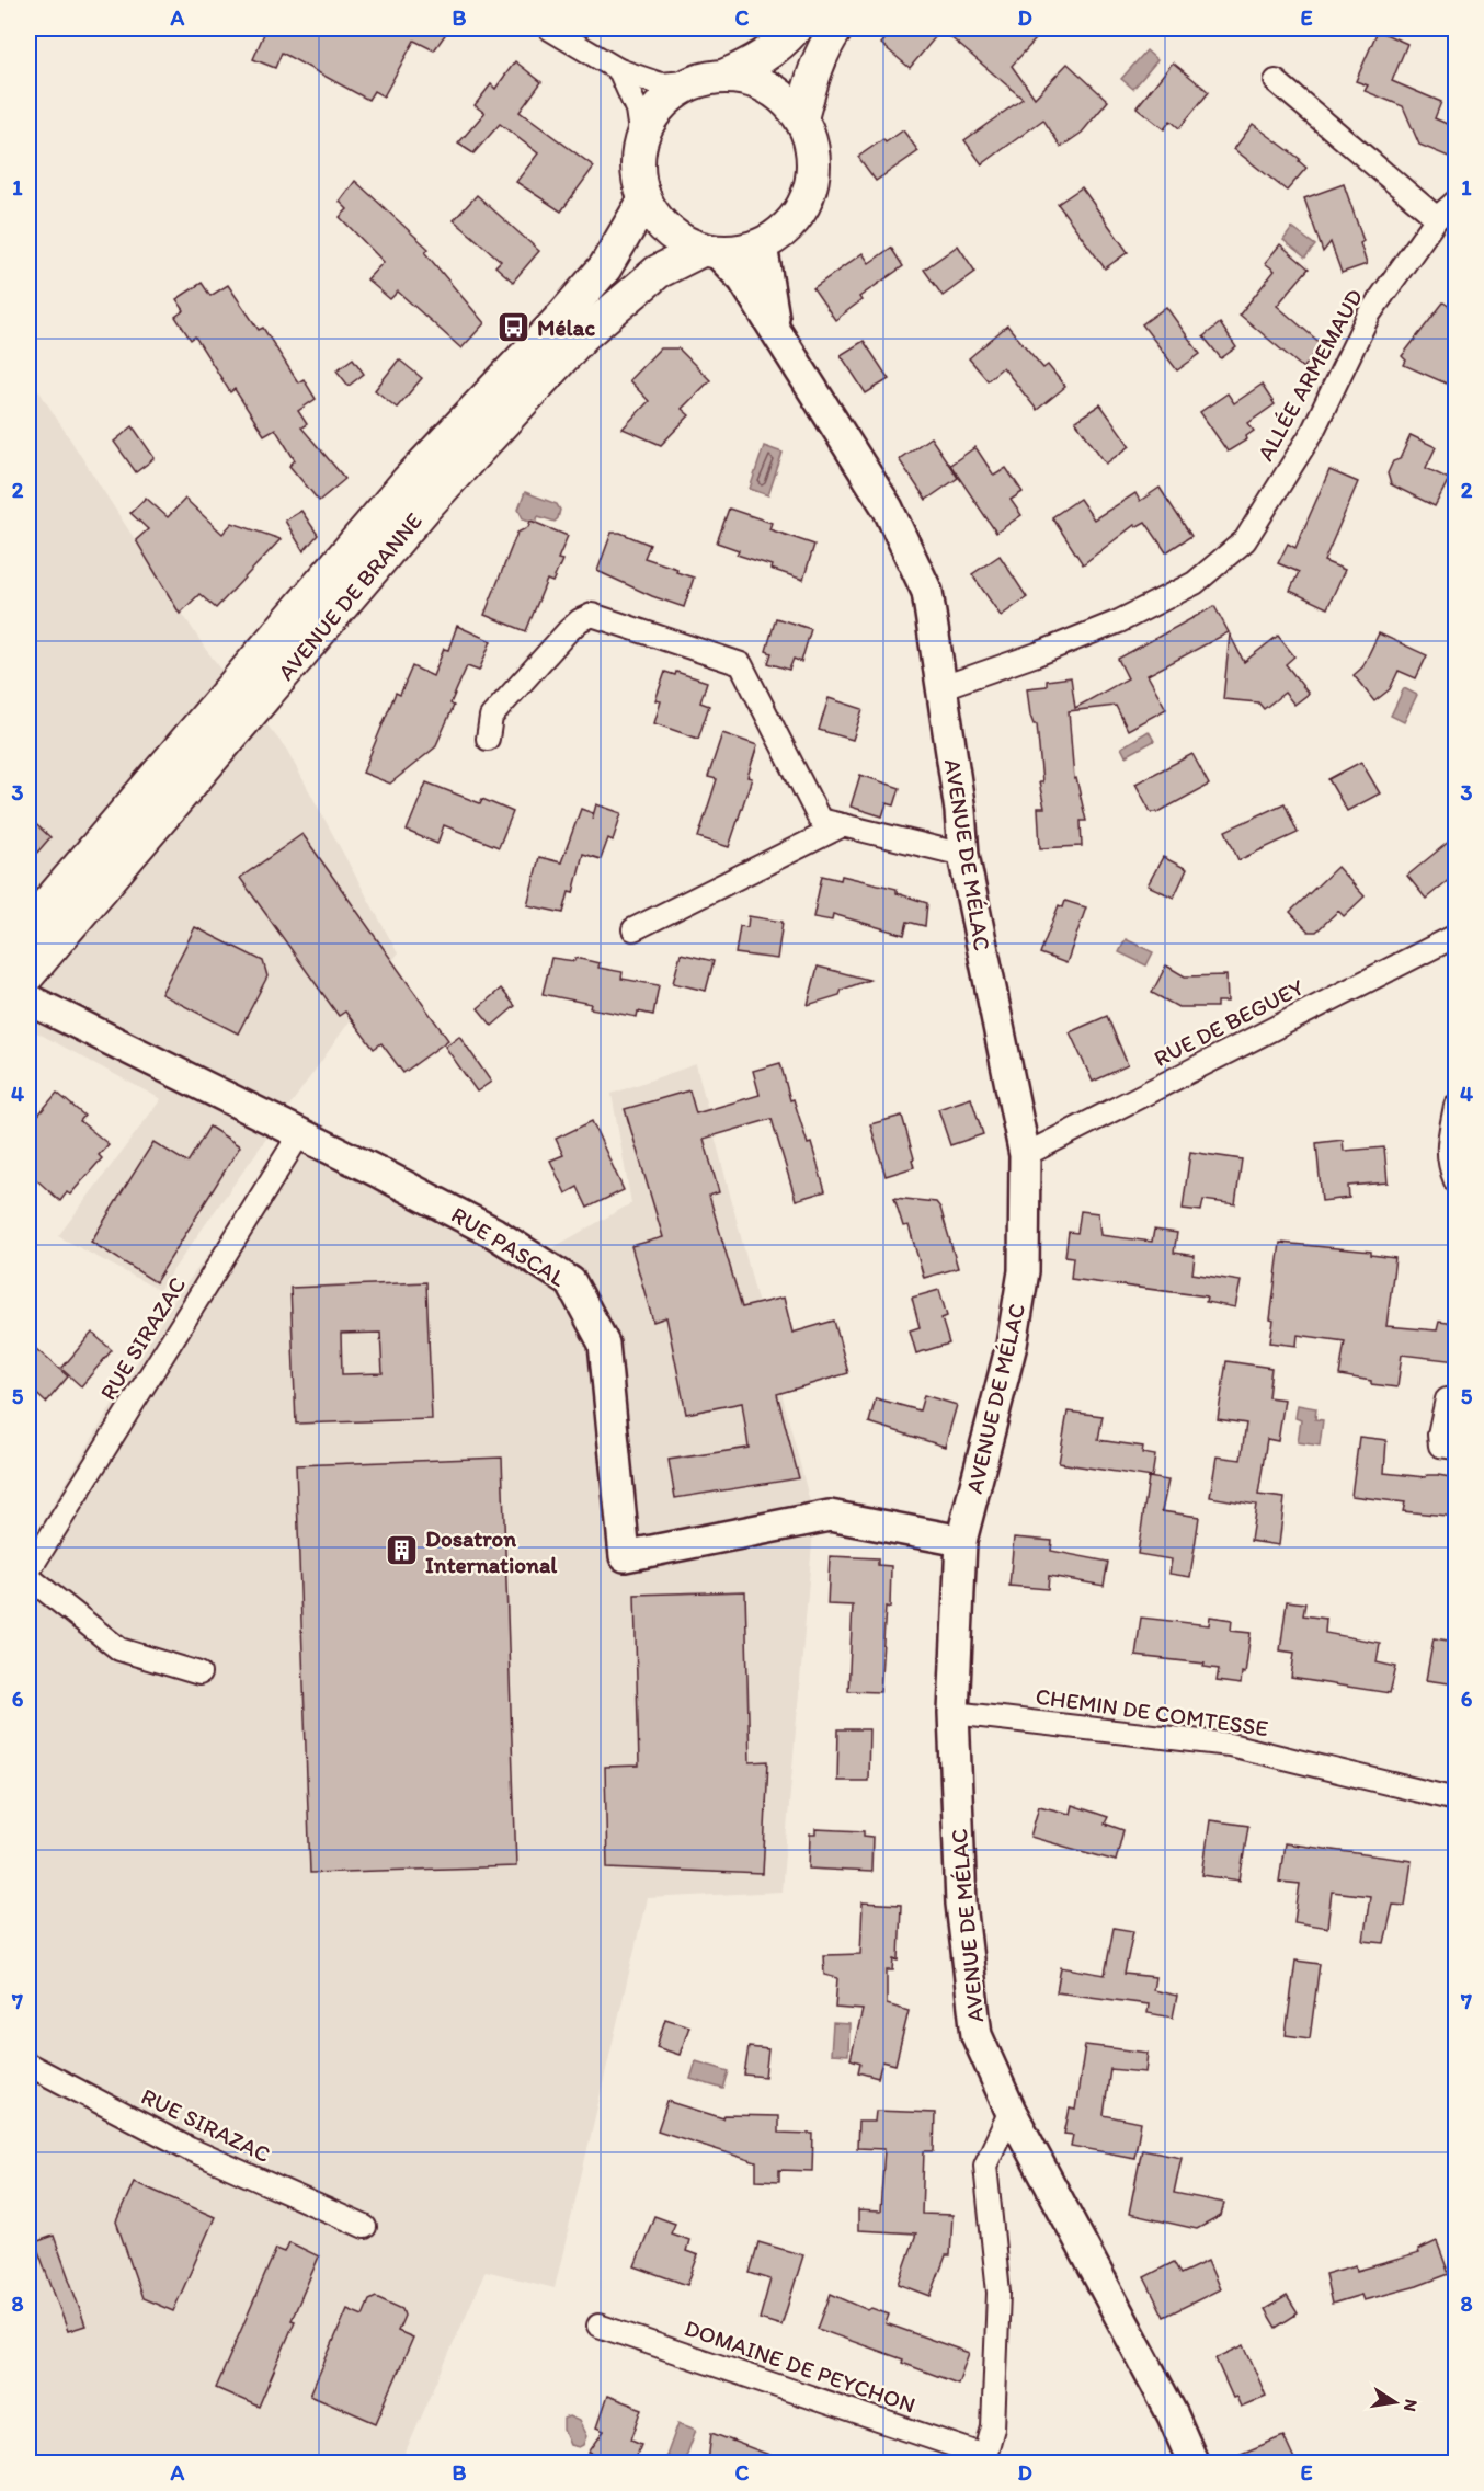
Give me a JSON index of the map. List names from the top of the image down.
{
  "streets": {
    "main road": ["AVENUE DE BRANNE"],
    "street": [
      "ALLÉE ARMEMAUD",
      "AVENUE DE MÉLAC",
      "RUE DE BEGUEY",
      "RUE PASCAL",
      "RUE SIRAZAC",
      "CHEMIN DE COMTESSE",
      "DOMAINE DE PEYCHON"
    ]
  },
  "crossings": [
    ["ALLÉE ARMEMAUD", "AVENUE DE MÉLAC"],
    ["AVENUE DE BRANNE", "AVENUE DE MÉLAC"],
    ["AVENUE DE MÉLAC", "RUE DE BEGUEY"],
    ["AVENUE DE MÉLAC", "RUE PASCAL"],
    ["AVENUE DE MÉLAC", "CHEMIN DE COMTESSE"],
    ["RUE PASCAL", "RUE SIRAZAC"]
  ],
  "places": {
    "bus stop": ["Mélac"],
    "building": ["Dosatron International"]
  },
  "north": "right",
  "grid": {
    "columns": [
      "A",
      "B",
      "C",
      "D",
      "E"
    ],
    "rows": [
      "1",
      "2",
      "3",
      "4",
      "5",
      "6",
      "7",
      "8"
    ]
  }
}
